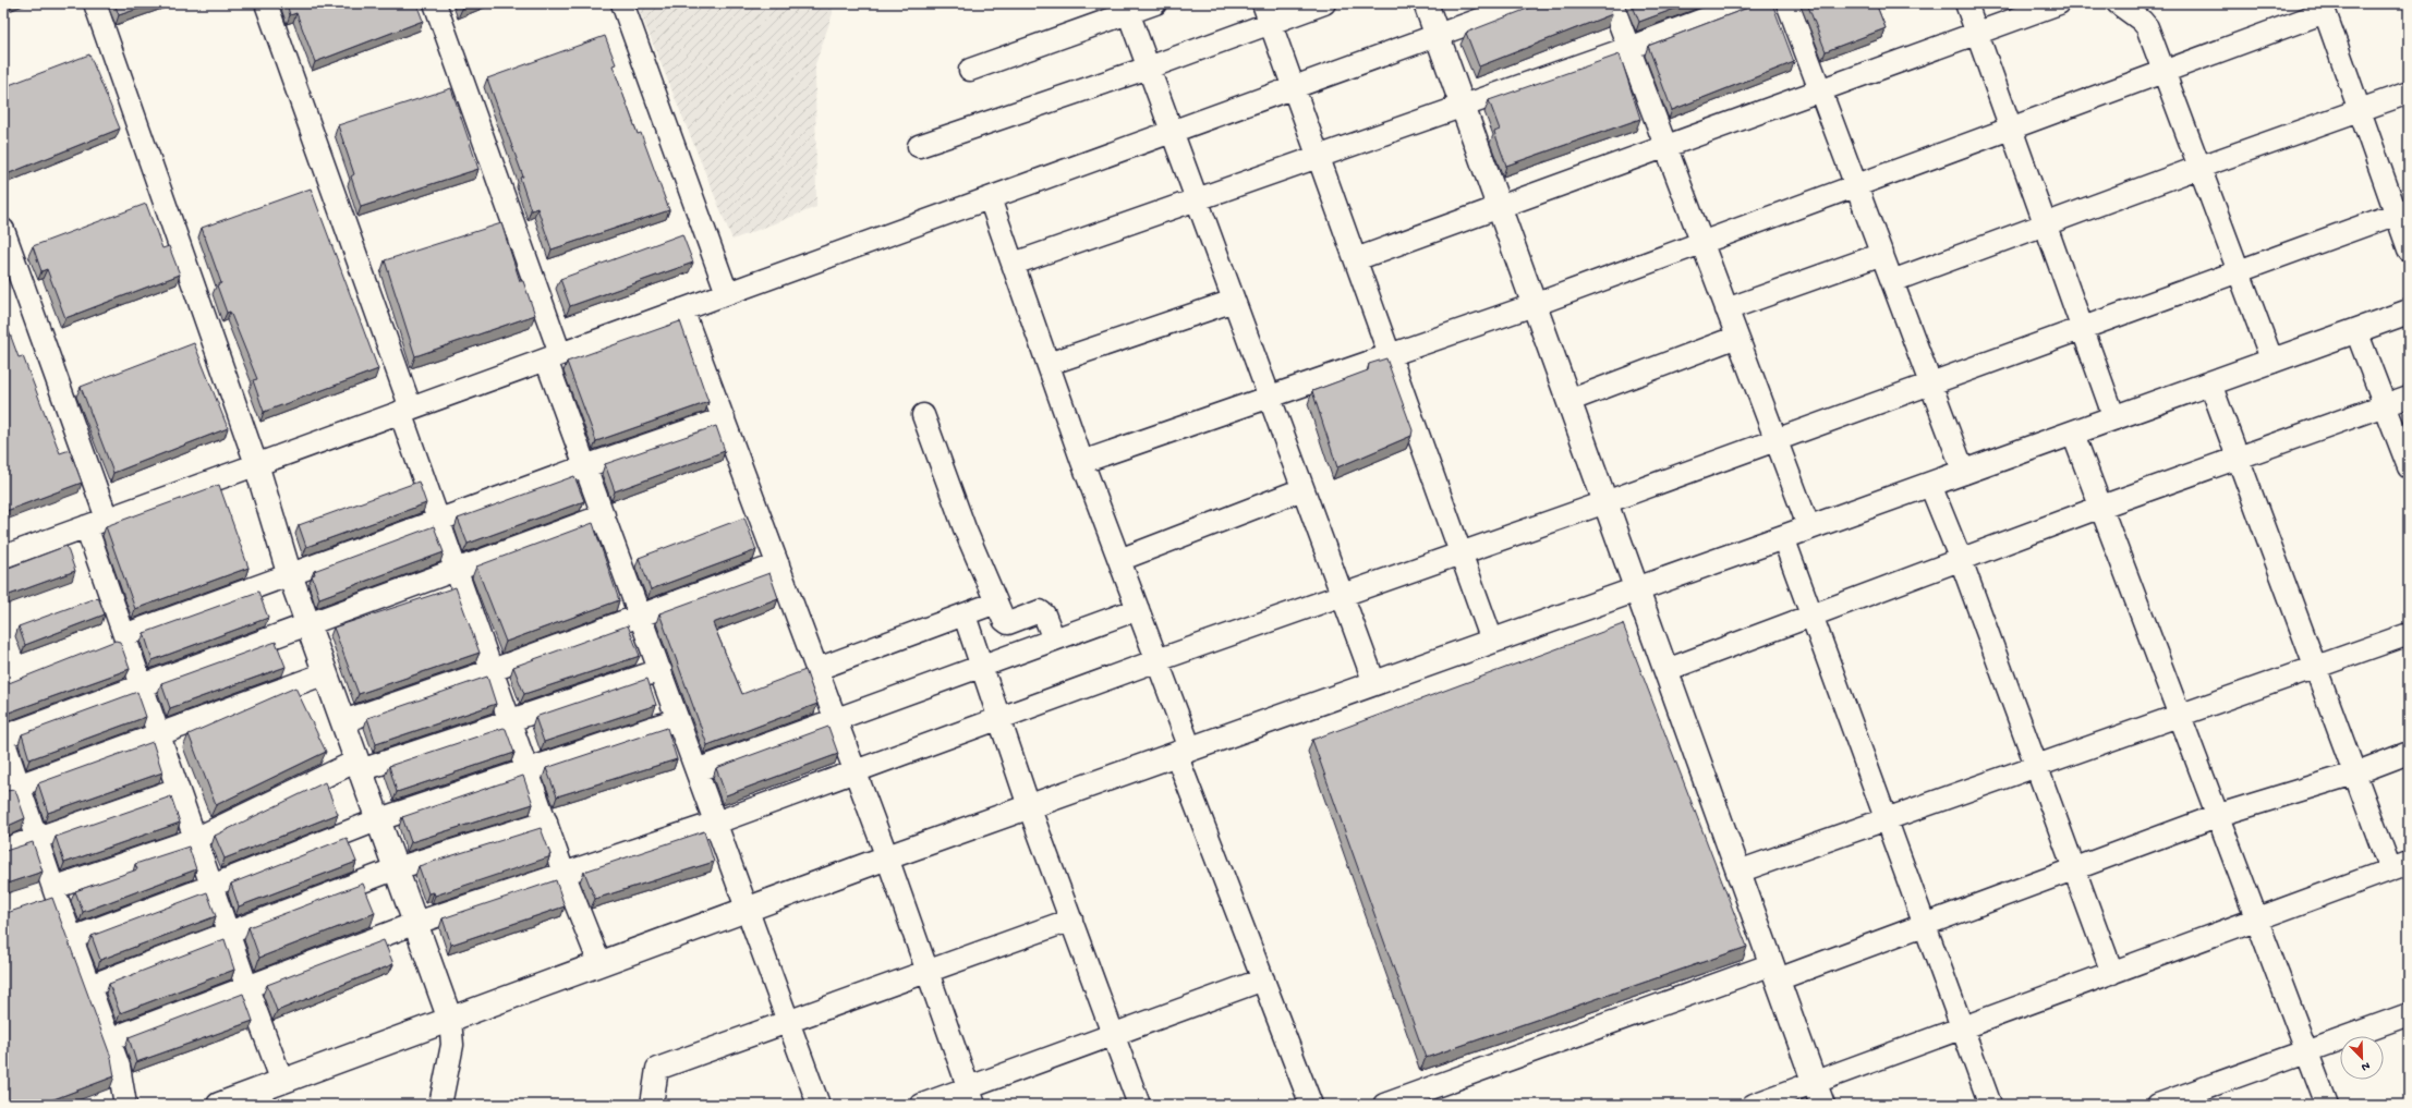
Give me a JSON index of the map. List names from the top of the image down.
{
  "north": "bottom right"
}
